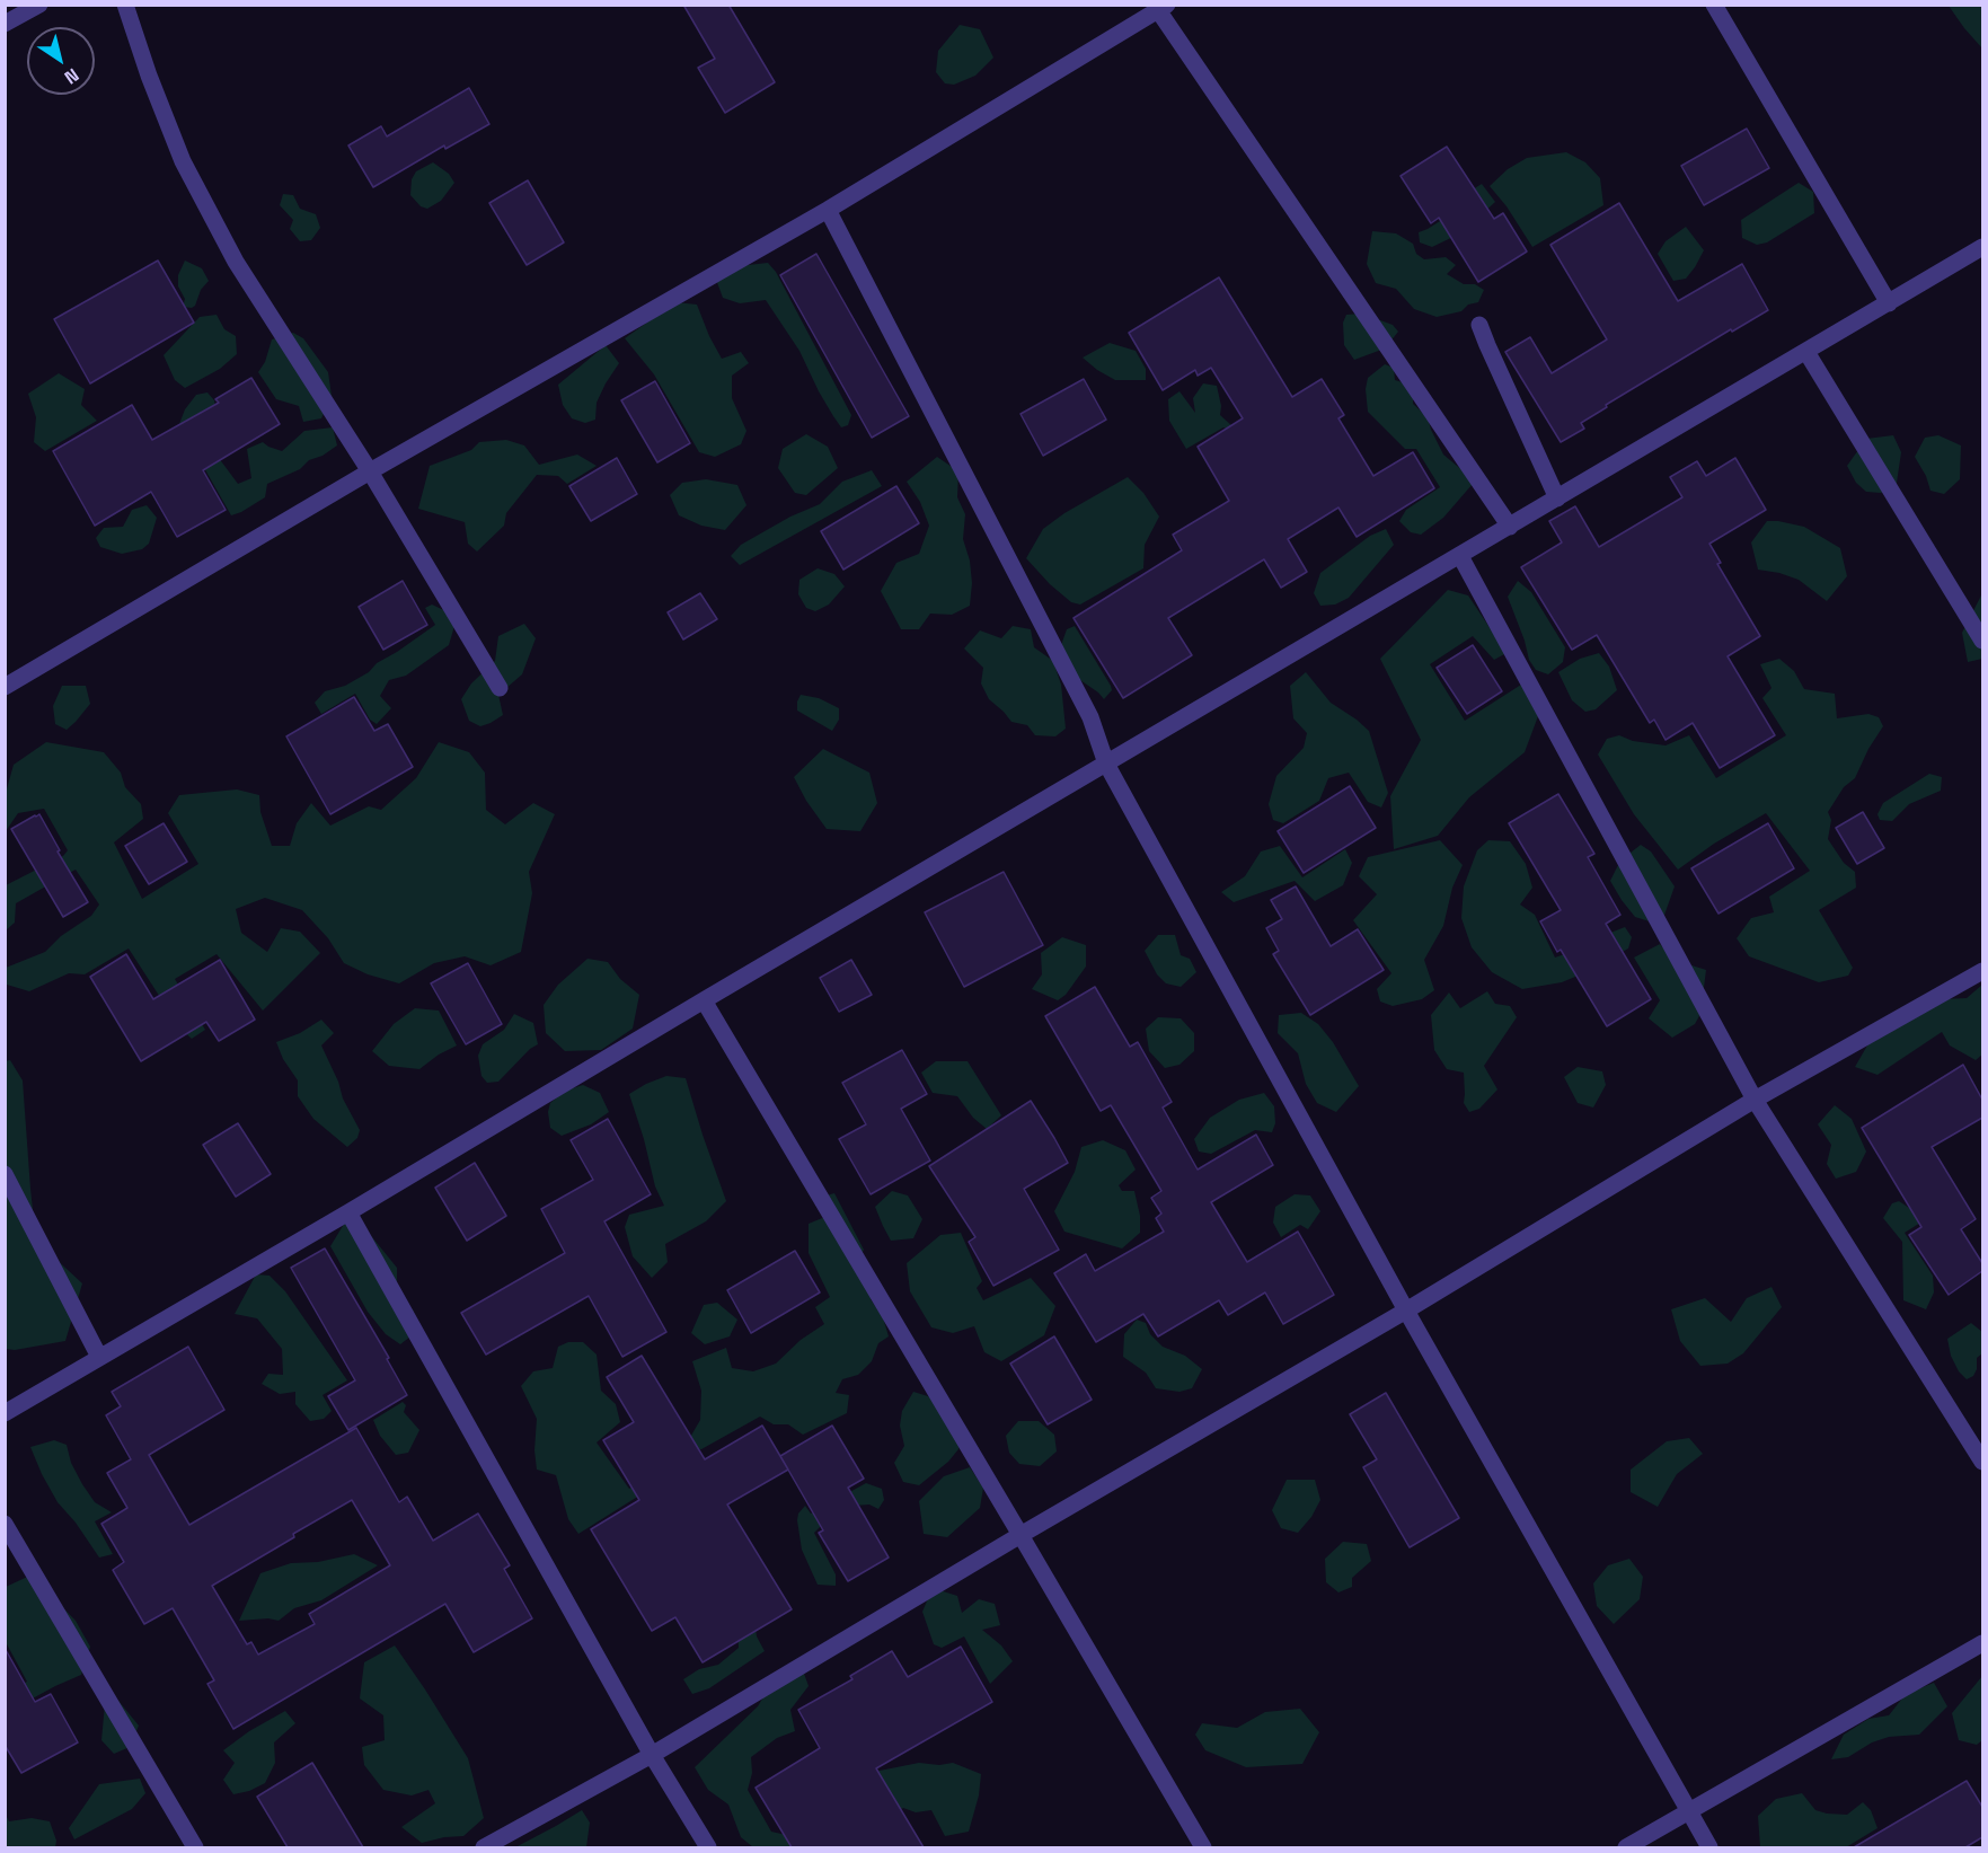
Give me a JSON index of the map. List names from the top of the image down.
{
  "north": "bottom right"
}
